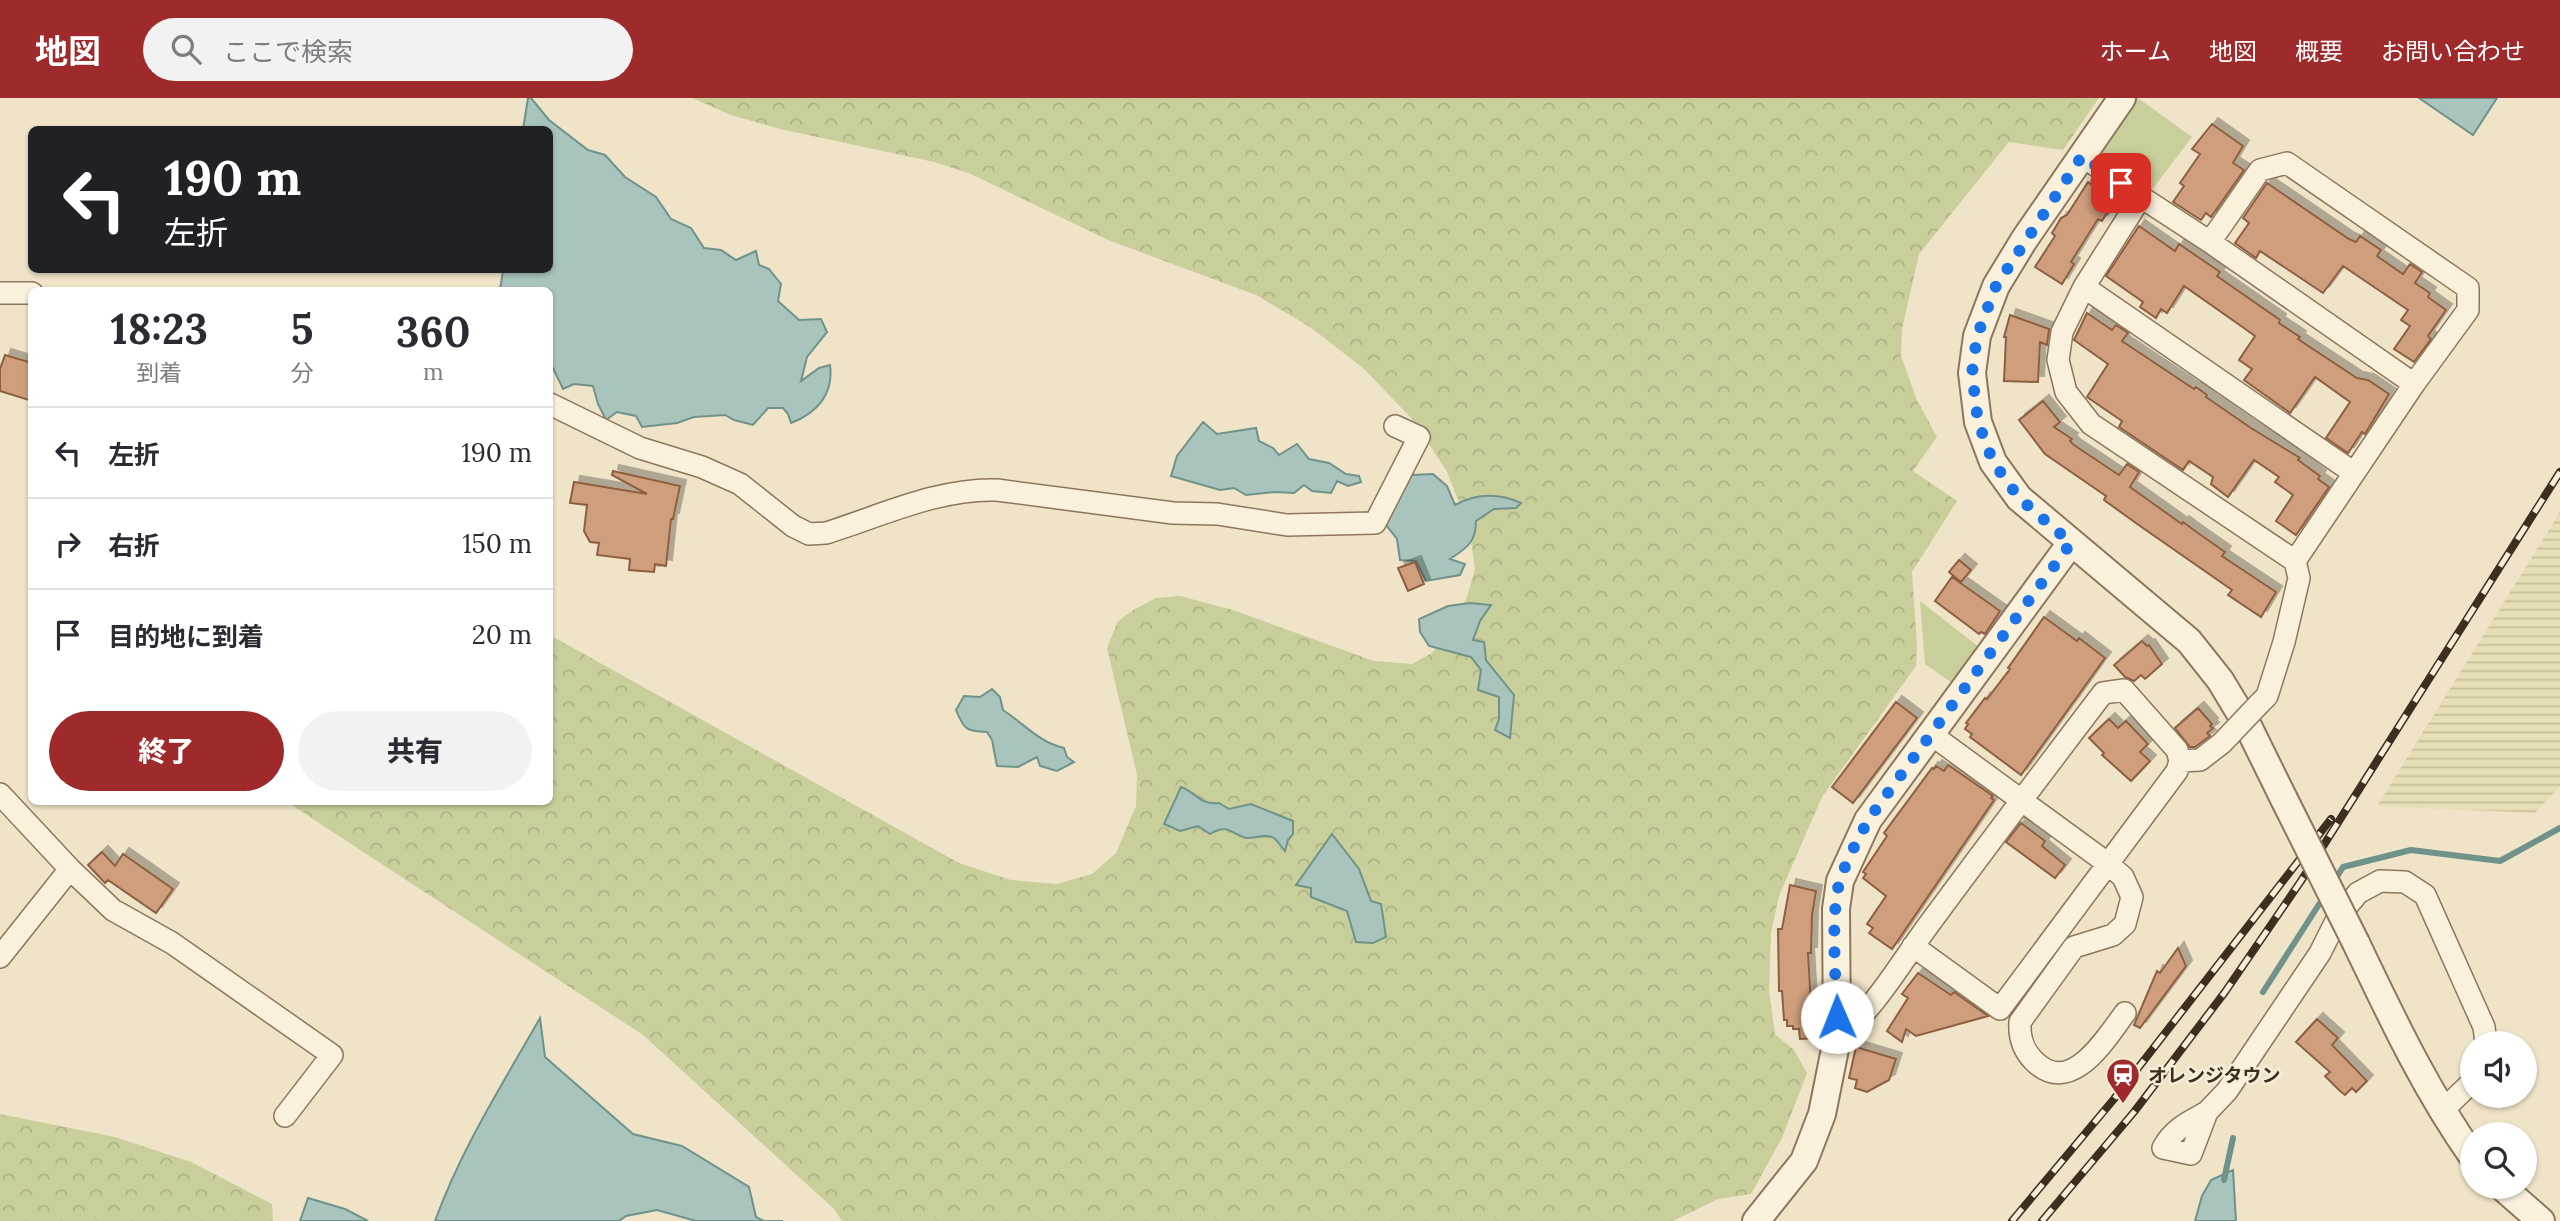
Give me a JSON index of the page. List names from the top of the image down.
{
  "places": {
    "station": ["オレンジタウン"]
  },
  "page": {
    "header": "地図",
    "search": "ここで検索",
    "nav": [
      "ホーム",
      "地図",
      "概要",
      "お問い合わせ"
    ],
    "turn": ["190 m", "左折"],
    "eta": [
      "18:23",
      "到着",
      "5",
      "分",
      "360",
      "m"
    ],
    "list": [
      {
        "name": "左折",
        "value": "190 m"
      },
      {
        "name": "右折",
        "value": "150 m"
      },
      {
        "name": "目的地に到着",
        "value": "20 m"
      }
    ],
    "buttons": ["終了", "共有"]
  }
}
